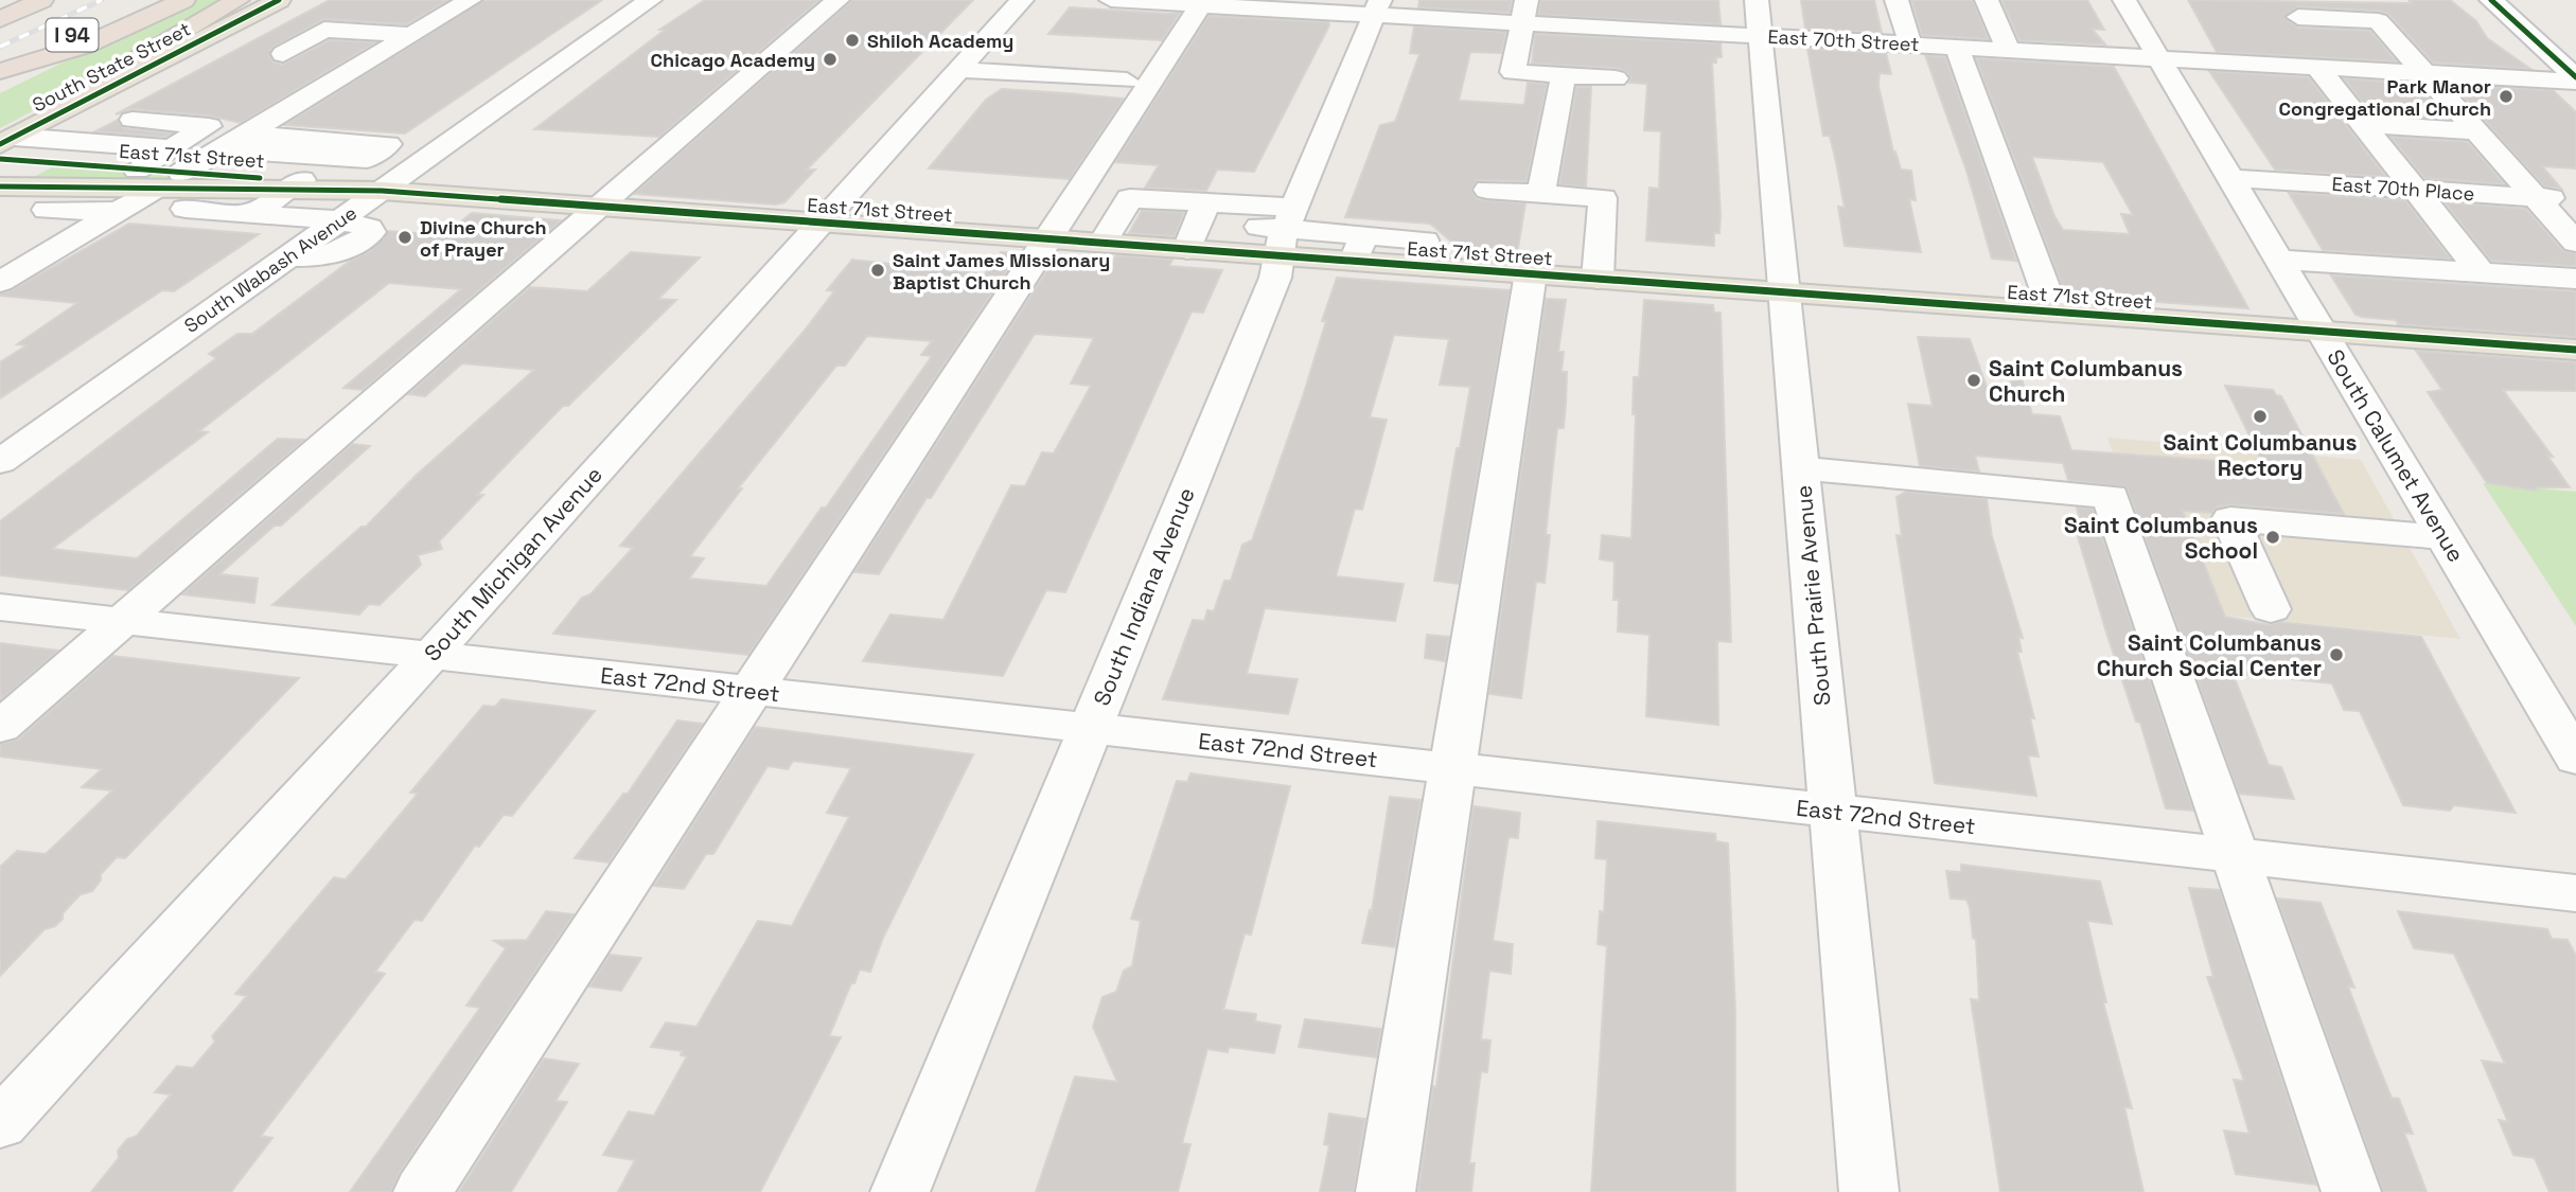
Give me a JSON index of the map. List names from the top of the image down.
{
  "streets": {
    "highway": ["I 94"],
    "main road": ["South State Street", "East 71st Street"],
    "street": [
      "East 70th Street",
      "East 70th Place",
      "South Wabash Avenue",
      "South Calumet Avenue",
      "South Michigan Avenue",
      "South Prairie Avenue",
      "South Indiana Avenue",
      "East 72nd Street"
    ]
  },
  "crossings": [
    ["East 70th Street", "South Calumet Avenue"],
    ["East 70th Street", "South Prairie Avenue"],
    ["East 70th Street", "South Indiana Avenue"],
    ["South State Street", "East 71st Street"],
    ["East 71st Street", "South Wabash Avenue"],
    ["East 71st Street", "South Calumet Avenue"],
    ["East 71st Street", "South Michigan Avenue"],
    ["East 71st Street", "South Prairie Avenue"],
    ["East 71st Street", "South Indiana Avenue"],
    ["East 70th Place", "South Calumet Avenue"],
    ["South Michigan Avenue", "East 72nd Street"],
    ["South Prairie Avenue", "East 72nd Street"],
    ["South Indiana Avenue", "East 72nd Street"]
  ],
  "places": [
    "Shiloh Academy",
    "Chicago Academy",
    "Park Manor Congregational Church",
    "Divine Church of Prayer",
    "Saint James Missionary Baptist Church",
    "Saint Columbanus Church",
    "Saint Columbanus Rectory",
    "Saint Columbanus School",
    "Saint Columbanus Church Social Center"
  ]
}
